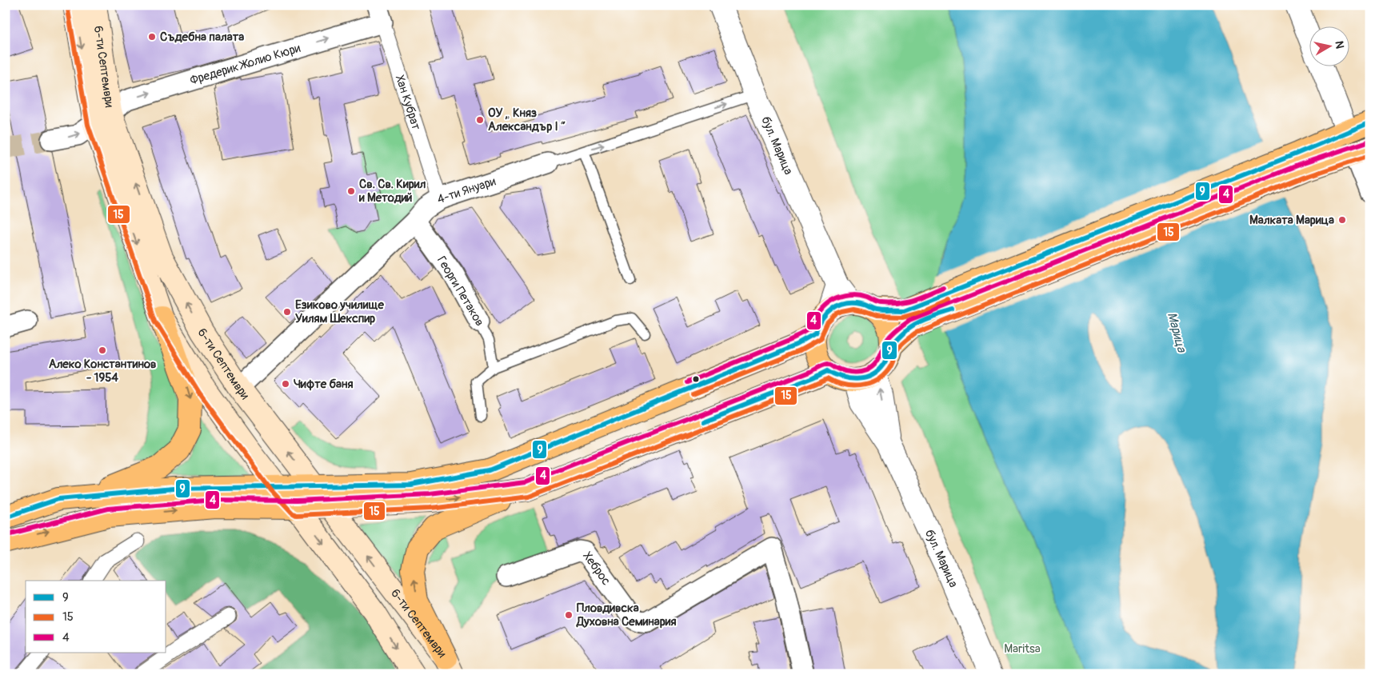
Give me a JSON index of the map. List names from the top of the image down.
{
  "streets": {
    "main road": ["6-ти Септември"],
    "street": [
      "Фредерик Жолио Кюри",
      "Хан Кубрат",
      "бул. Марица",
      "4-ти Януари",
      "Георги Петаков",
      "Хеброс"
    ]
  },
  "crossings": [
    ["Фредерик Жолио Кюри", "6-ти Септември"],
    ["Фредерик Жолио Кюри", "Хан Кубрат"],
    ["6-ти Септември", "4-ти Януари"],
    ["Хан Кубрат", "4-ти Януари"],
    ["бул. Марица", "4-ти Януари"],
    ["4-ти Януари", "Георги Петаков"]
  ],
  "one_way": ["Фредерик Жолио Кюри"],
  "water": ["Марица"],
  "parks": ["Maritsa"],
  "places": [
    "Съдебна палата",
    "ОУ „ Княз Александър I “",
    "Св. Св. Кирил и Методий",
    "Малката Марица",
    "Езиково училище Уилям Шекспир",
    "Алеко Константинов - 1954",
    "Чифте баня",
    "Пловдивска Духовна Семинария"
  ],
  "lines": ["transit line 15", "transit line 9", "transit line 4"],
  "legend": ["9", "15", "4"],
  "north": "right"
}
